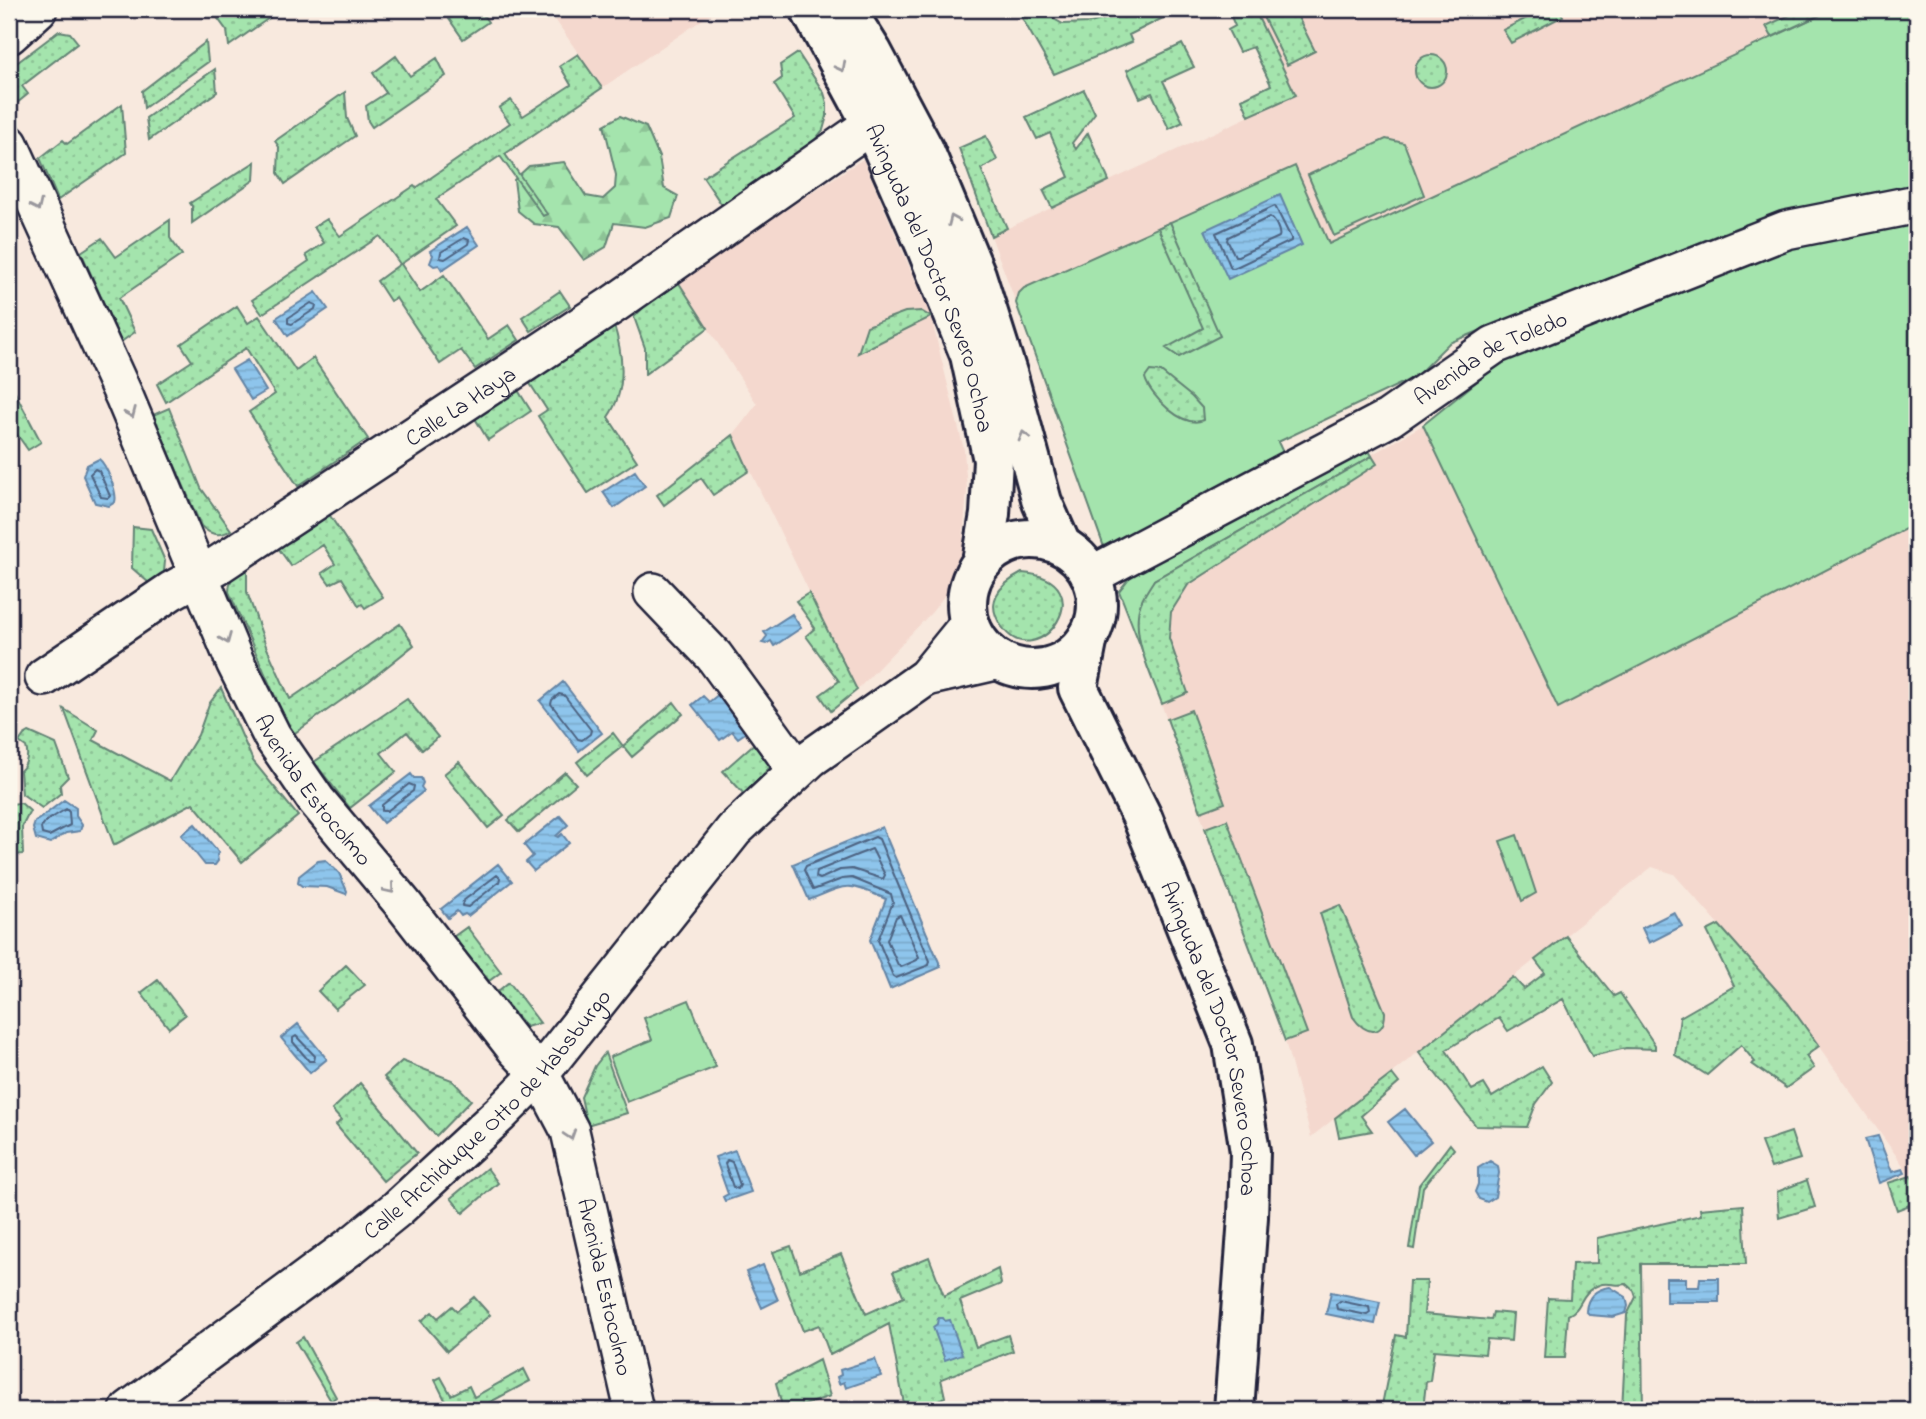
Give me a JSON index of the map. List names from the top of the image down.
{
  "streets": {
    "street": [
      "Avinguda del Doctor Severo Ochoa",
      "Avenida de Toledo",
      "Calle La Haya",
      "Avenida Estocolmo",
      "Calle Archiduque Otto de Habsburgo"
    ]
  },
  "crossings": [
    ["Avinguda del Doctor Severo Ochoa", "Avenida de Toledo"],
    ["Avinguda del Doctor Severo Ochoa", "Calle La Haya"],
    ["Calle La Haya", "Avenida Estocolmo"],
    ["Avenida Estocolmo", "Calle Archiduque Otto de Habsburgo"]
  ],
  "one_way": ["Avenida Estocolmo"]
}
